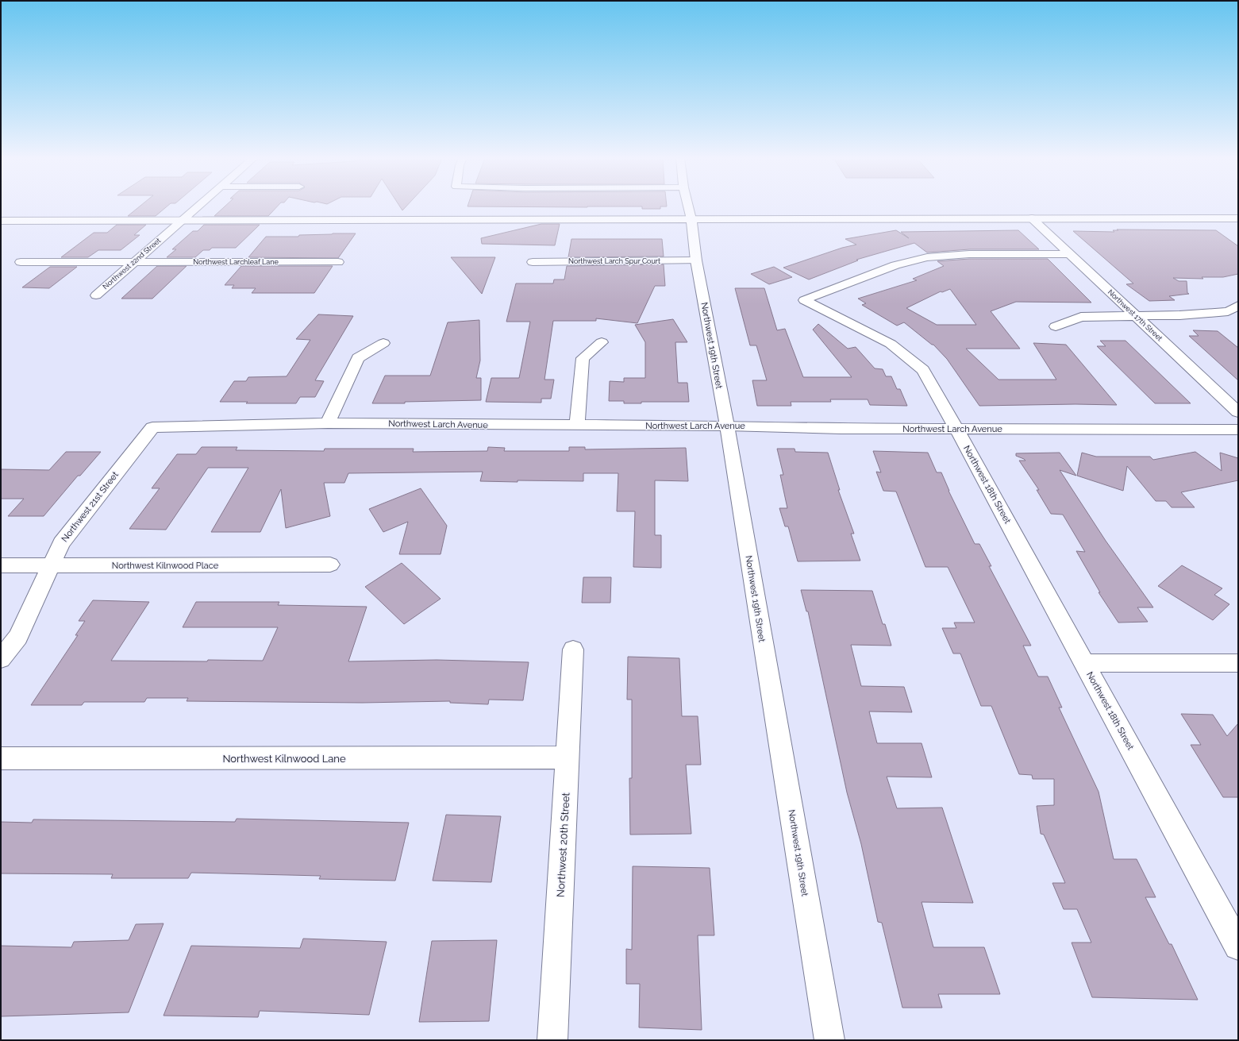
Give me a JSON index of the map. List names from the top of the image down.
{
  "streets": {
    "street": [
      "Northwest Larch Spur Court",
      "Northwest Larchleaf Lane",
      "Northwest 22nd Street",
      "Northwest 17th Street",
      "Northwest 19th Street",
      "Northwest Larch Avenue",
      "Northwest 18th Street",
      "Northwest 21st Street",
      "Northwest Kilnwood Place",
      "Northwest Kilnwood Lane",
      "Northwest 20th Street"
    ]
  },
  "crossings": [
    ["Northwest Larch Spur Court", "Northwest 19th Street"],
    ["Northwest Larchleaf Lane", "Northwest 22nd Street"],
    ["Northwest 17th Street", "Northwest 18th Street"],
    ["Northwest 19th Street", "Northwest Larch Avenue"],
    ["Northwest Larch Avenue", "Northwest 18th Street"],
    ["Northwest Larch Avenue", "Northwest 21st Street"],
    ["Northwest 21st Street", "Northwest Kilnwood Place"],
    ["Northwest Kilnwood Lane", "Northwest 20th Street"]
  ]
}
